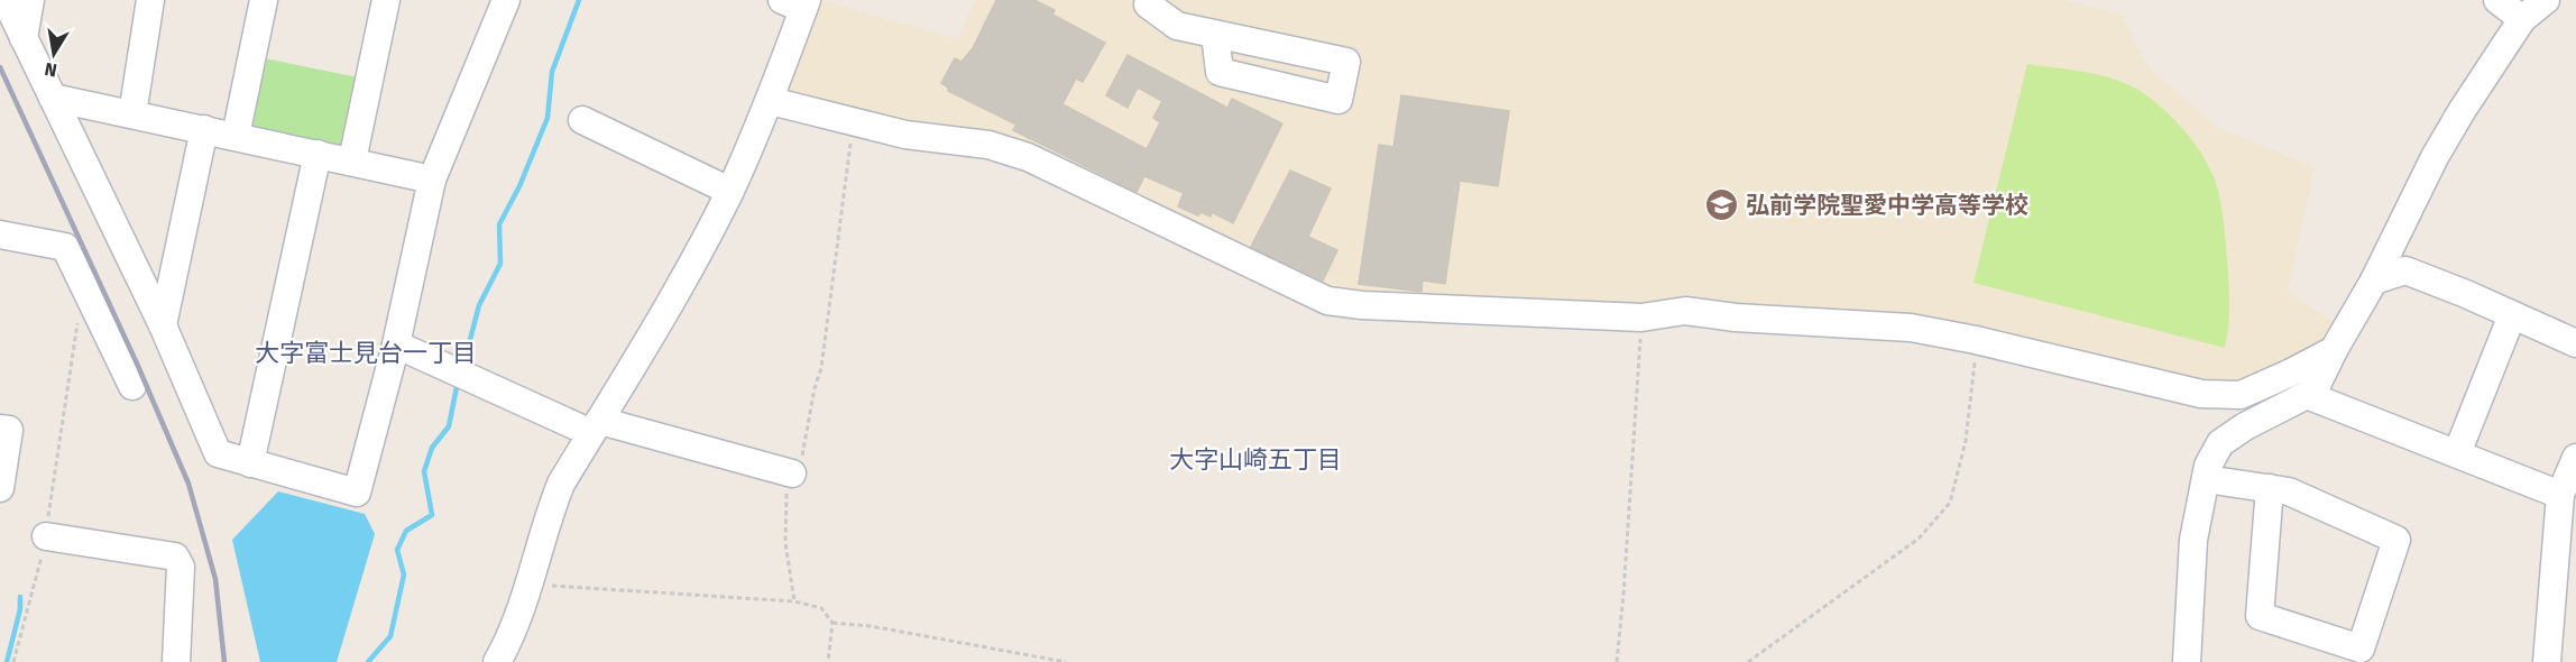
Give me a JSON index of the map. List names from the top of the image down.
{
  "districts": ["大字富士見台一丁目", "大字山崎五丁目"],
  "places": {
    "school or university": ["弘前学院聖愛中学高等学校"]
  },
  "north": "bottom"
}
